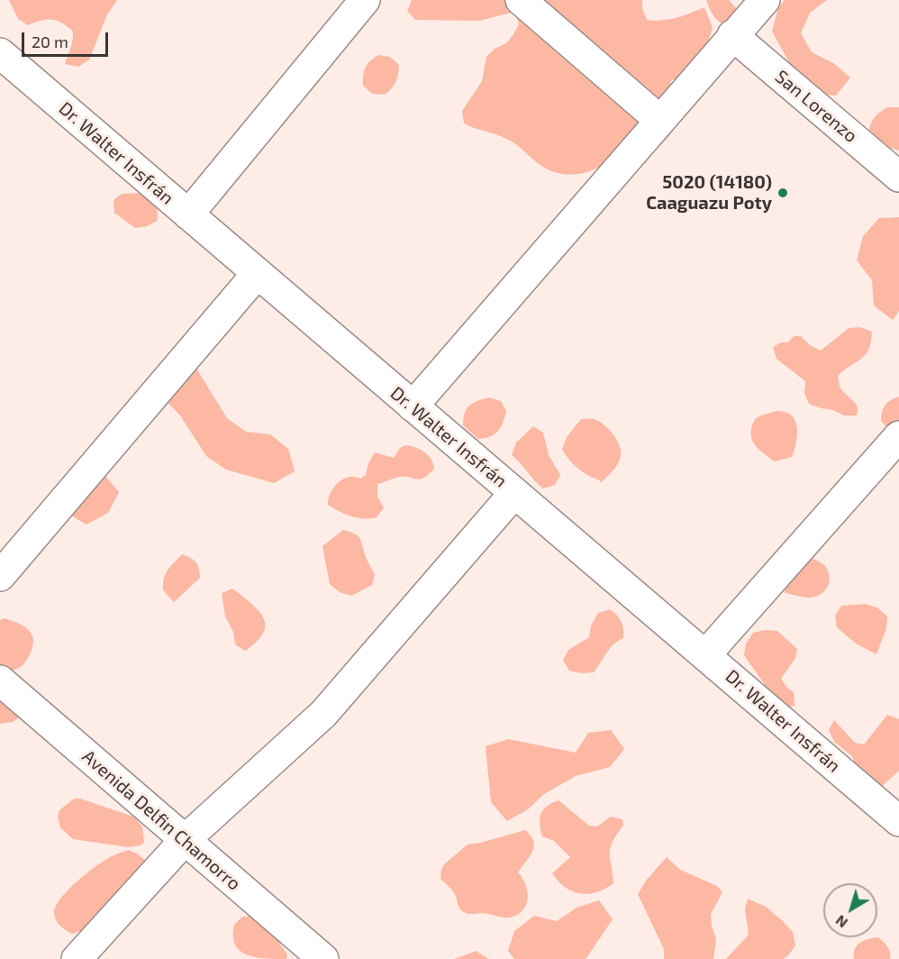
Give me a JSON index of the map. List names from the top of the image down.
{
  "streets": {
    "street": ["San Lorenzo", "Dr. Walter Insfrán", "Avenida Delfin Chamorro"]
  },
  "places": ["5020 (14180) Caaguazu Poty"],
  "scale_bar": "20 m",
  "north": "bottom left"
}
